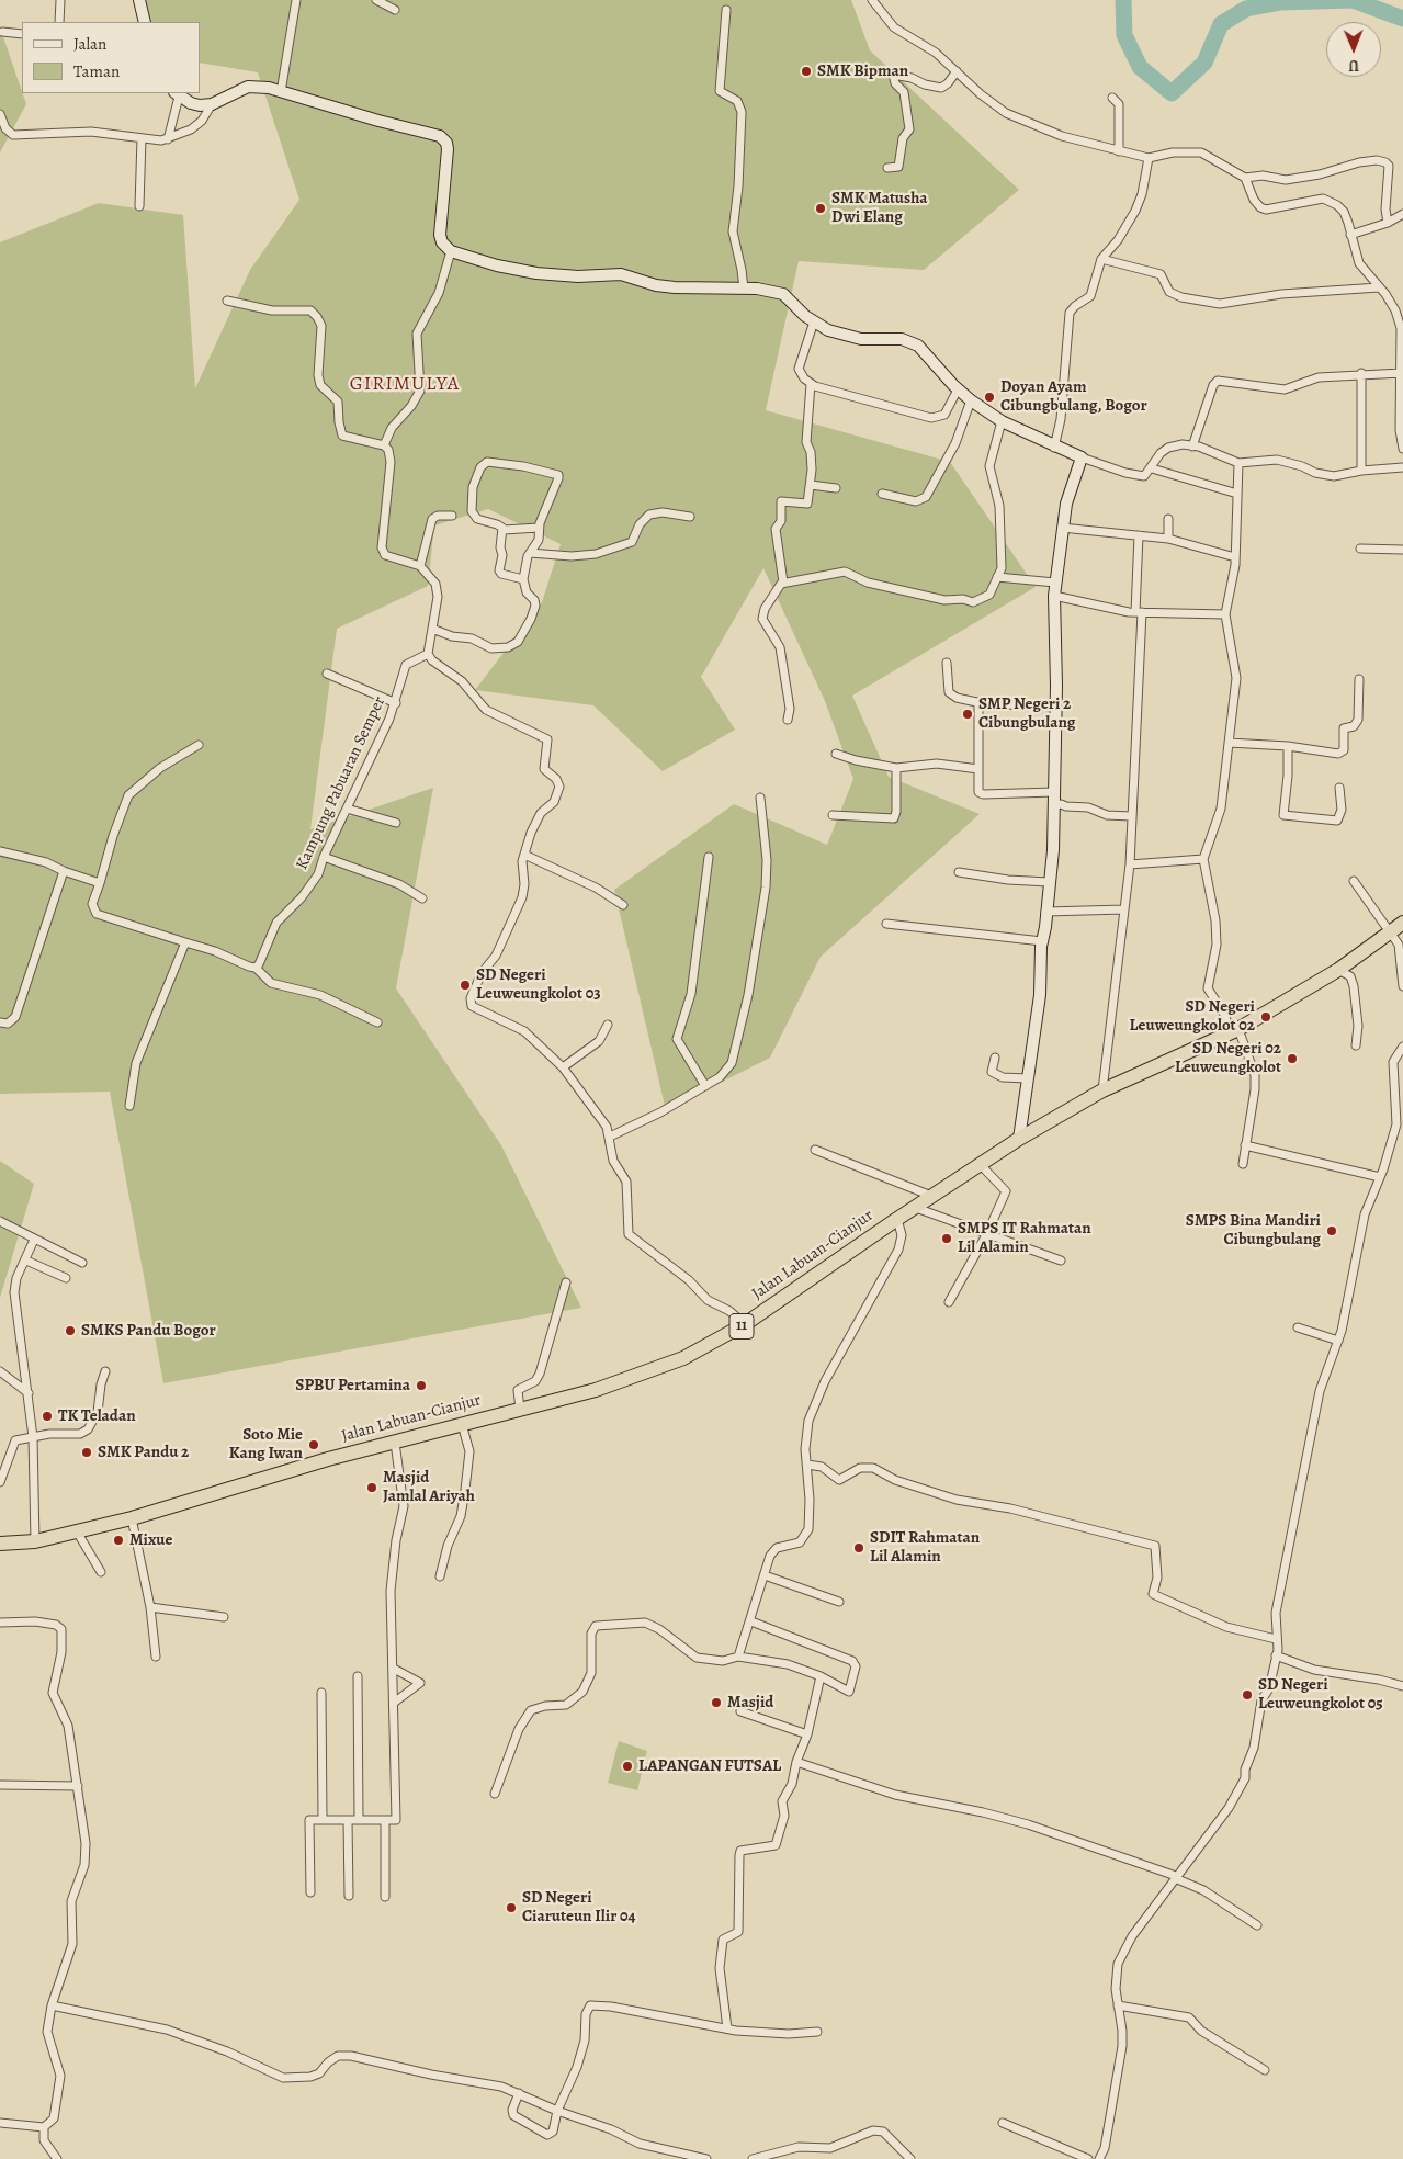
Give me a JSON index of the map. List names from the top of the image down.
{
  "streets": {
    "highway": ["Jalan Labuan-Cianjur", "11"],
    "street": ["Kampung Pabuaran Semper"]
  },
  "districts": ["GIRIMULYA"],
  "places": [
    "SMK Bipman",
    "SMK Matusha Dwi Elang",
    "Doyan Ayam Cibungbulang, Bogor",
    "SMP Negeri 2 Cibungbulang",
    "SD Negeri Leuweungkolot 03",
    "SD Negeri Leuweungkolot 02",
    "SD Negeri 02 Leuweungkolot",
    "SMPS Bina Mandiri Cibungbulang",
    "SMPS IT Rahmatan Lil Alamin",
    "SMKS Pandu Bogor",
    "SPBU Pertamina",
    "TK Teladan",
    "Soto Mie Kang Iwan",
    "SMK Pandu 2",
    "Masjid Jamlal Ariyah",
    "Mixue",
    "SDIT Rahmatan Lil Alamin",
    "SD Negeri Leuweungkolot 05",
    "Masjid",
    "LAPANGAN FUTSAL",
    "SD Negeri Ciaruteun Ilir 04"
  ],
  "legend": ["Jalan", "Taman"],
  "north": "bottom"
}
